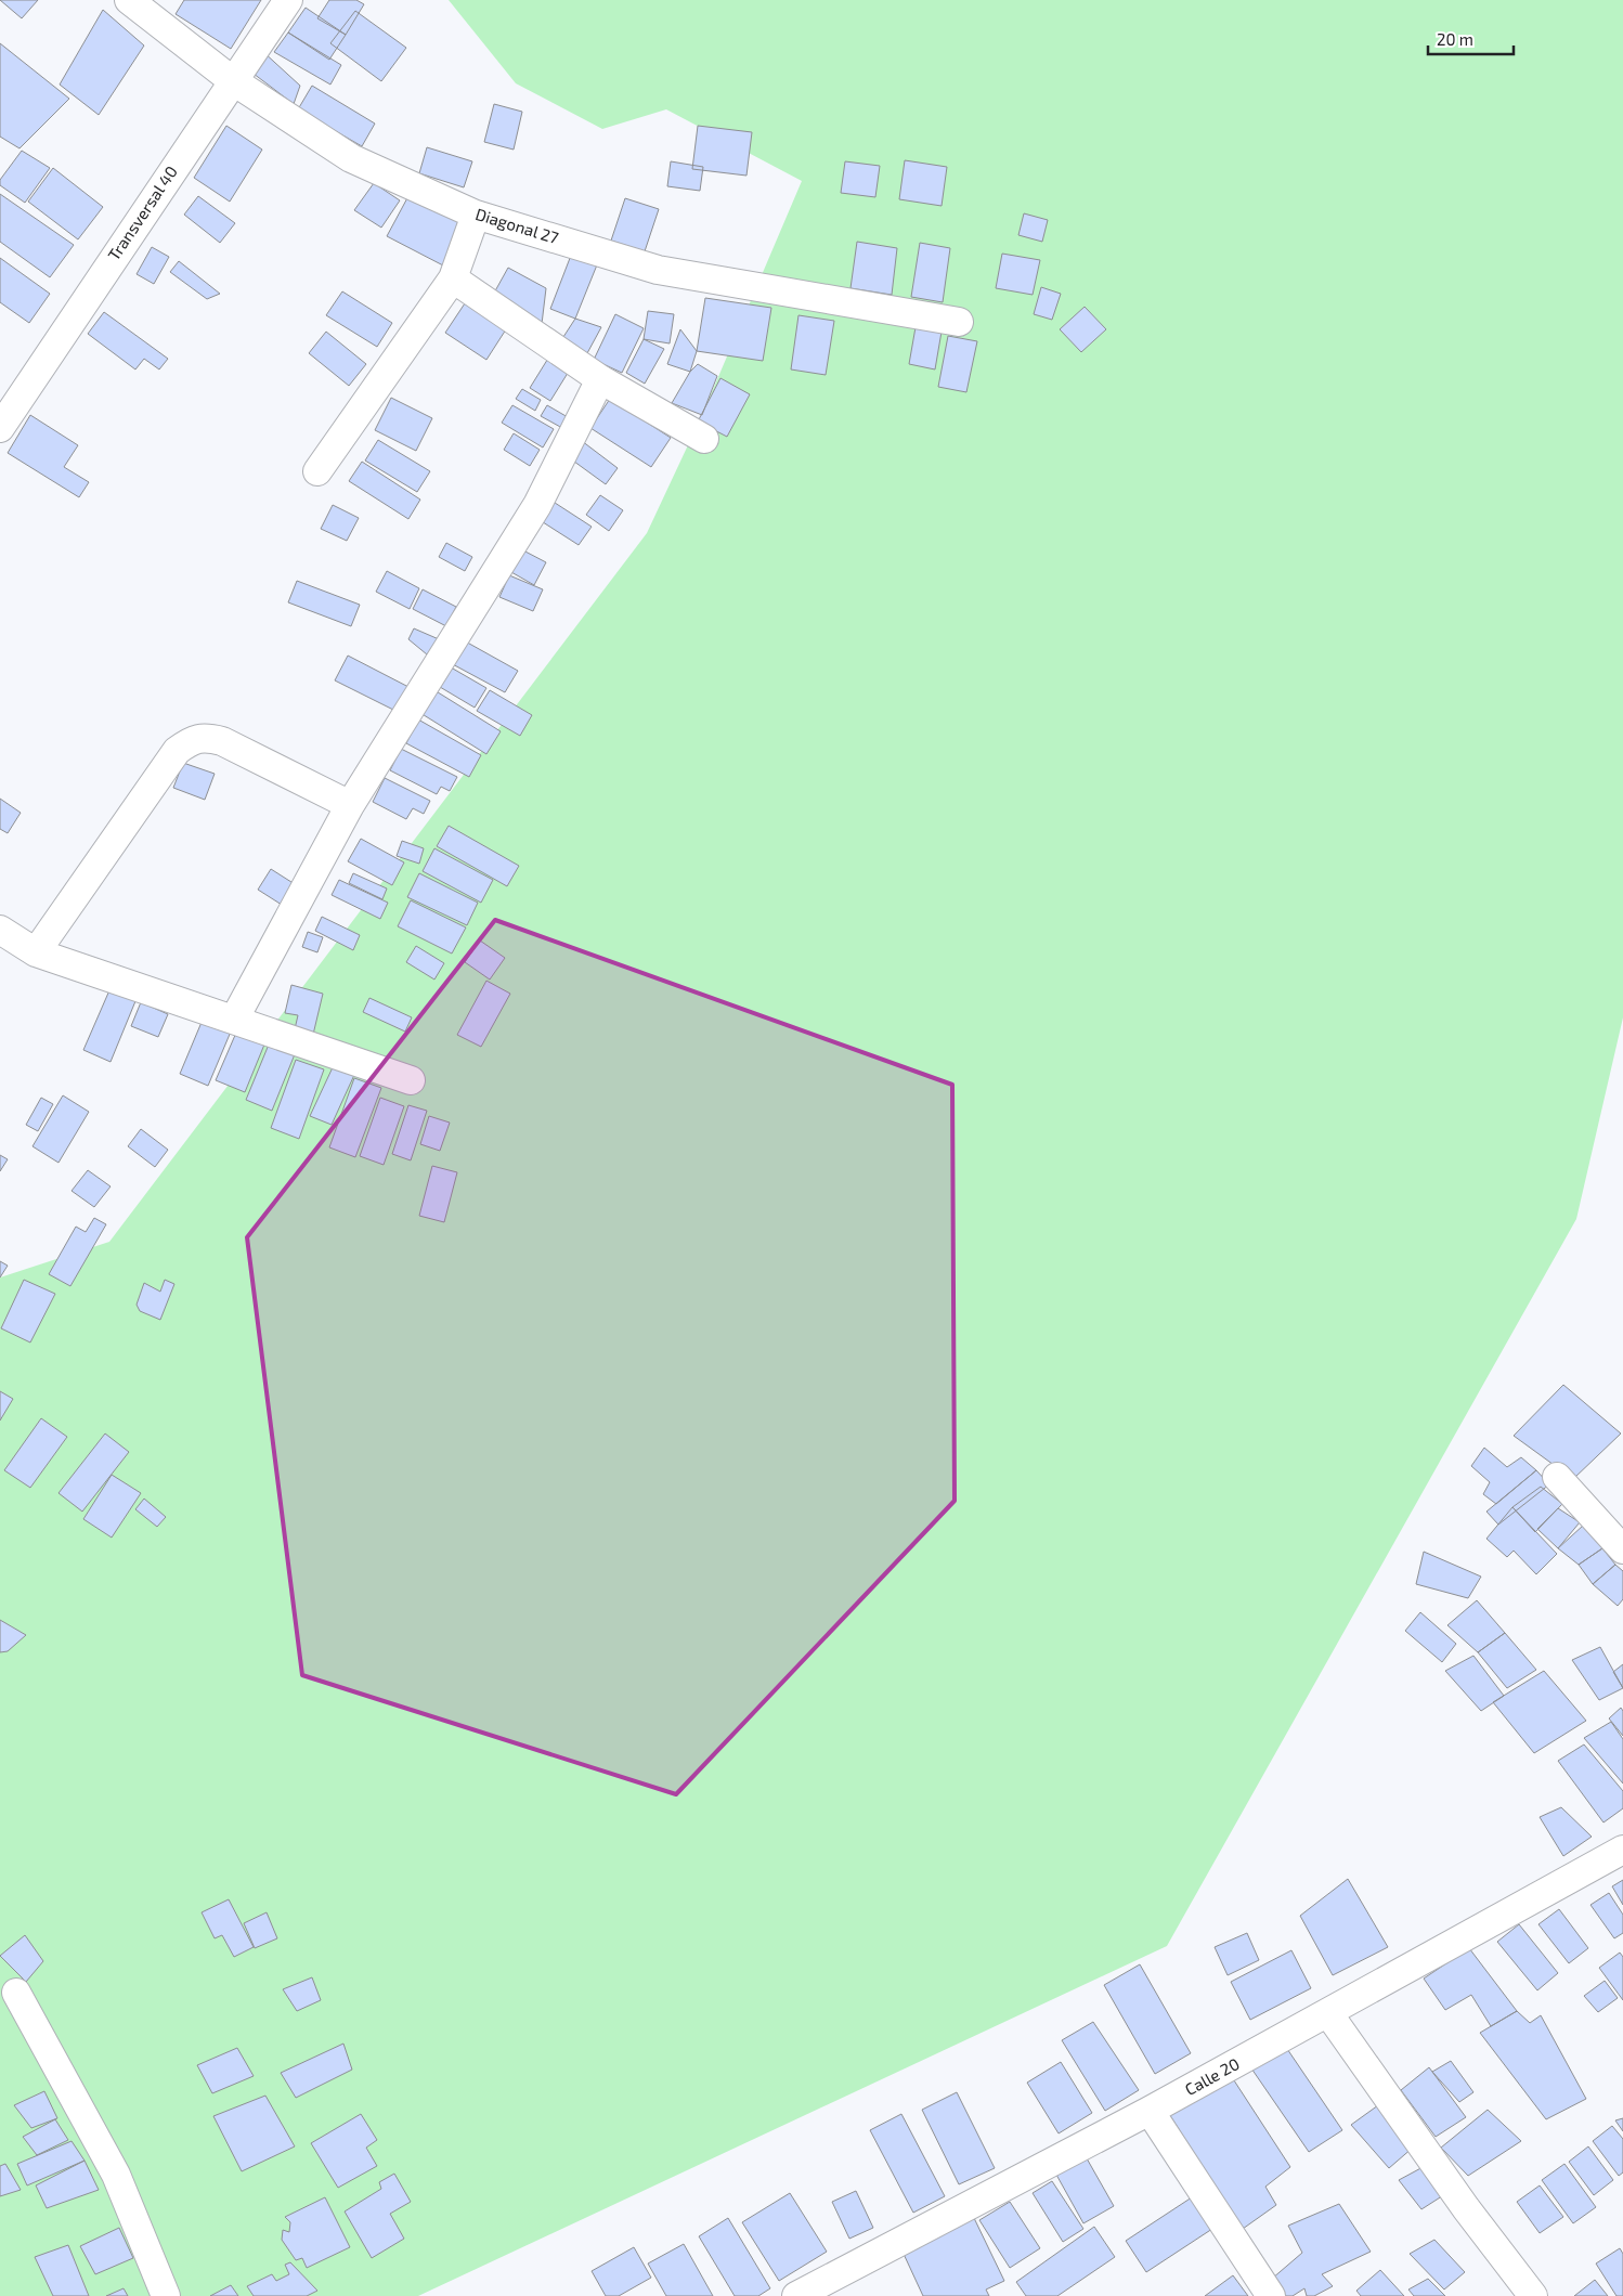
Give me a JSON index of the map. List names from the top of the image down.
{
  "streets": {
    "street": ["Transversal 40", "Diagonal 27", "Calle 20"]
  },
  "crossings": [
    ["Transversal 40", "Diagonal 27"]
  ],
  "scale_bar": "20 m"
}
